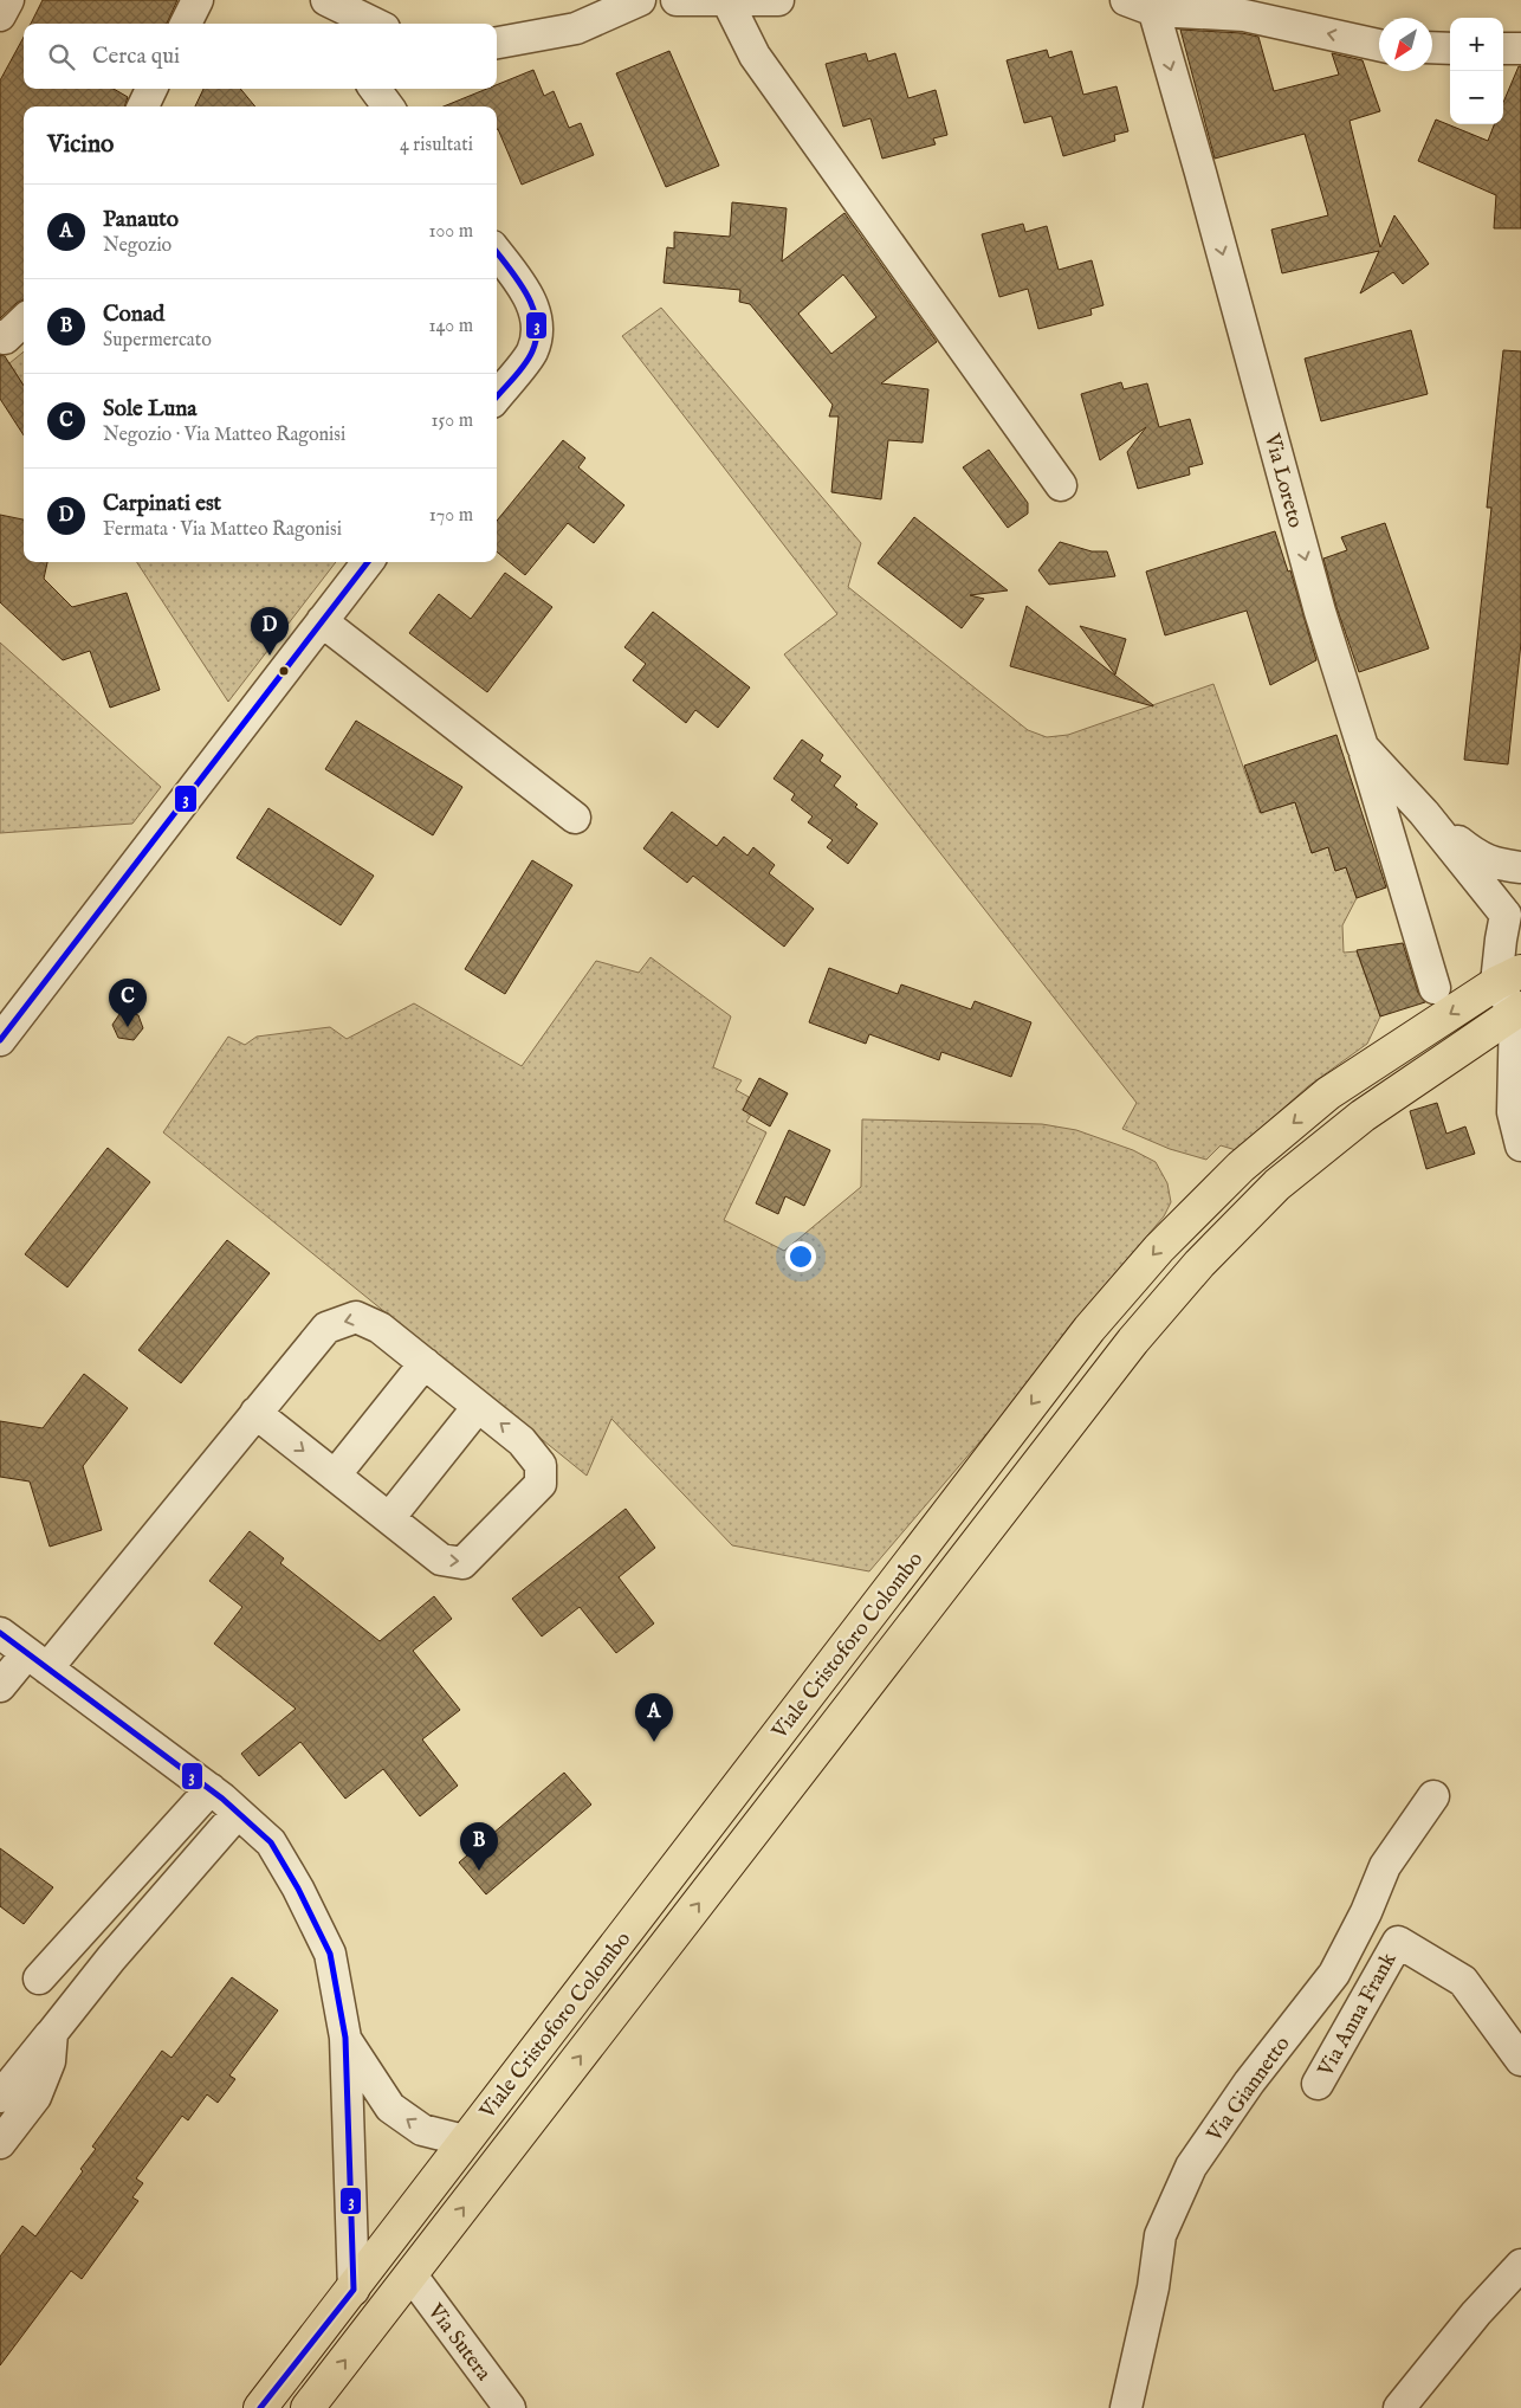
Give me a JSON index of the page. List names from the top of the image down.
{
  "streets": {
    "main road": ["Viale Cristoforo Colombo"],
    "street": [
      "Via Loreto",
      "Via Anna Frank",
      "Via Giannetto",
      "Via Sutera"
    ]
  },
  "crossings": [
    ["Viale Cristoforo Colombo", "Via Sutera"]
  ],
  "one_way": ["Via Loreto"],
  "lines": ["transit line 3"],
  "north": "bottom left",
  "page": {
    "map_buttons": ["+", "−"],
    "search": "Cerca qui",
    "heading": ["Vicino", "4 risultati"],
    "list": [
      {
        "mark": "A",
        "name": "Panauto",
        "note": "Negozio",
        "value": "100 m"
      },
      {
        "mark": "B",
        "name": "Conad",
        "note": "Supermercato",
        "value": "140 m"
      },
      {
        "mark": "C",
        "name": "Sole Luna",
        "note": "Negozio · Via Matteo Ragonisi",
        "value": "150 m"
      },
      {
        "mark": "D",
        "name": "Carpinati est",
        "note": "Fermata · Via Matteo Ragonisi",
        "value": "170 m"
      }
    ],
    "pins": [
      "D",
      "C",
      "A",
      "B"
    ]
  }
}
